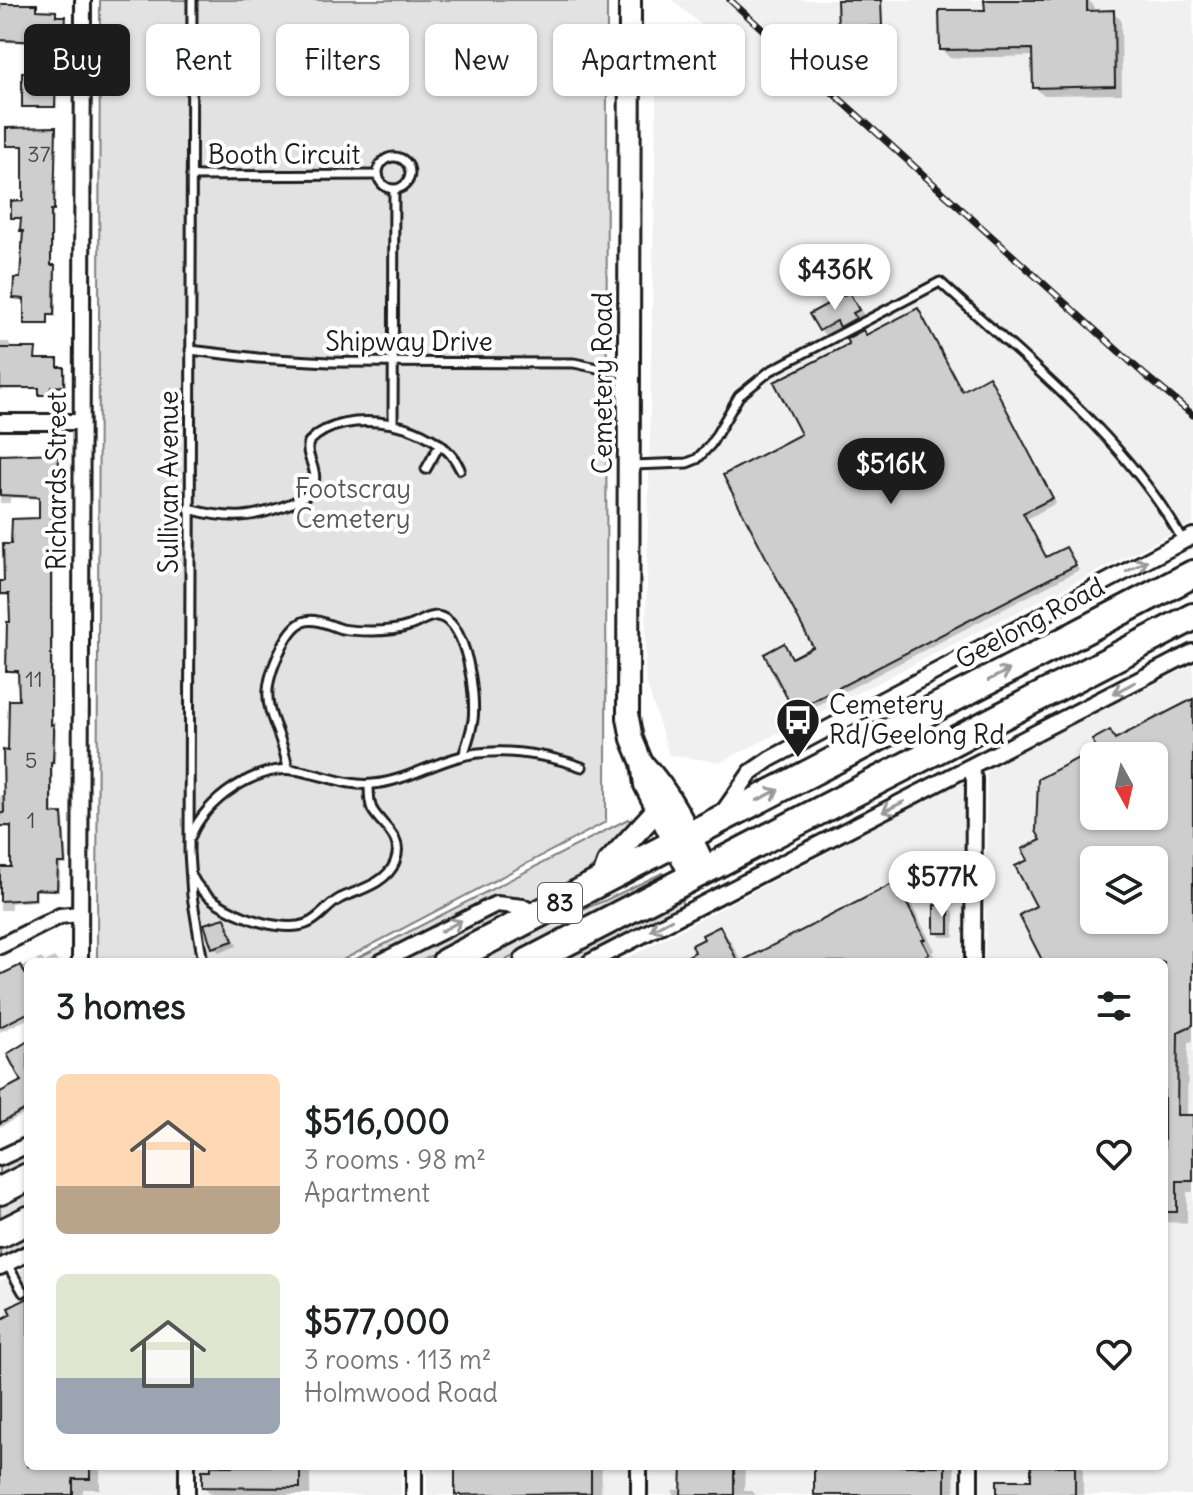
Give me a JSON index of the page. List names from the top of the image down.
{
  "streets": {
    "highway": ["Geelong Road", "83"],
    "street": ["Cemetery Road", "Richards Street"],
    "lane": ["Booth Circuit", "Shipway Drive", "Sullivan Avenue"]
  },
  "crossings": [
    ["Booth Circuit", "Shipway Drive"],
    ["Booth Circuit", "Sullivan Avenue"],
    ["Shipway Drive", "Cemetery Road"],
    ["Shipway Drive", "Sullivan Avenue"],
    ["Cemetery Road", "Geelong Road"],
    ["Cemetery Road", "83"]
  ],
  "parks": ["Footscray Cemetery"],
  "places": {
    "bus stop": ["Cemetery Rd/Geelong Rd"]
  },
  "house_numbers": [
    "37",
    "11",
    "5",
    "1"
  ],
  "north": "bottom",
  "page": {
    "chip": [
      "Buy",
      "Rent",
      "Filters",
      "New",
      "Apartment",
      "House"
    ],
    "price": ["$436K", "$516K", "$577K"],
    "heading": "3 homes",
    "list": [
      {
        "name": "$516,000",
        "note": "3 rooms · 98 m² · Apartment"
      },
      {
        "name": "$577,000",
        "note": "3 rooms · 113 m² · Holmwood Road"
      }
    ]
  }
}
